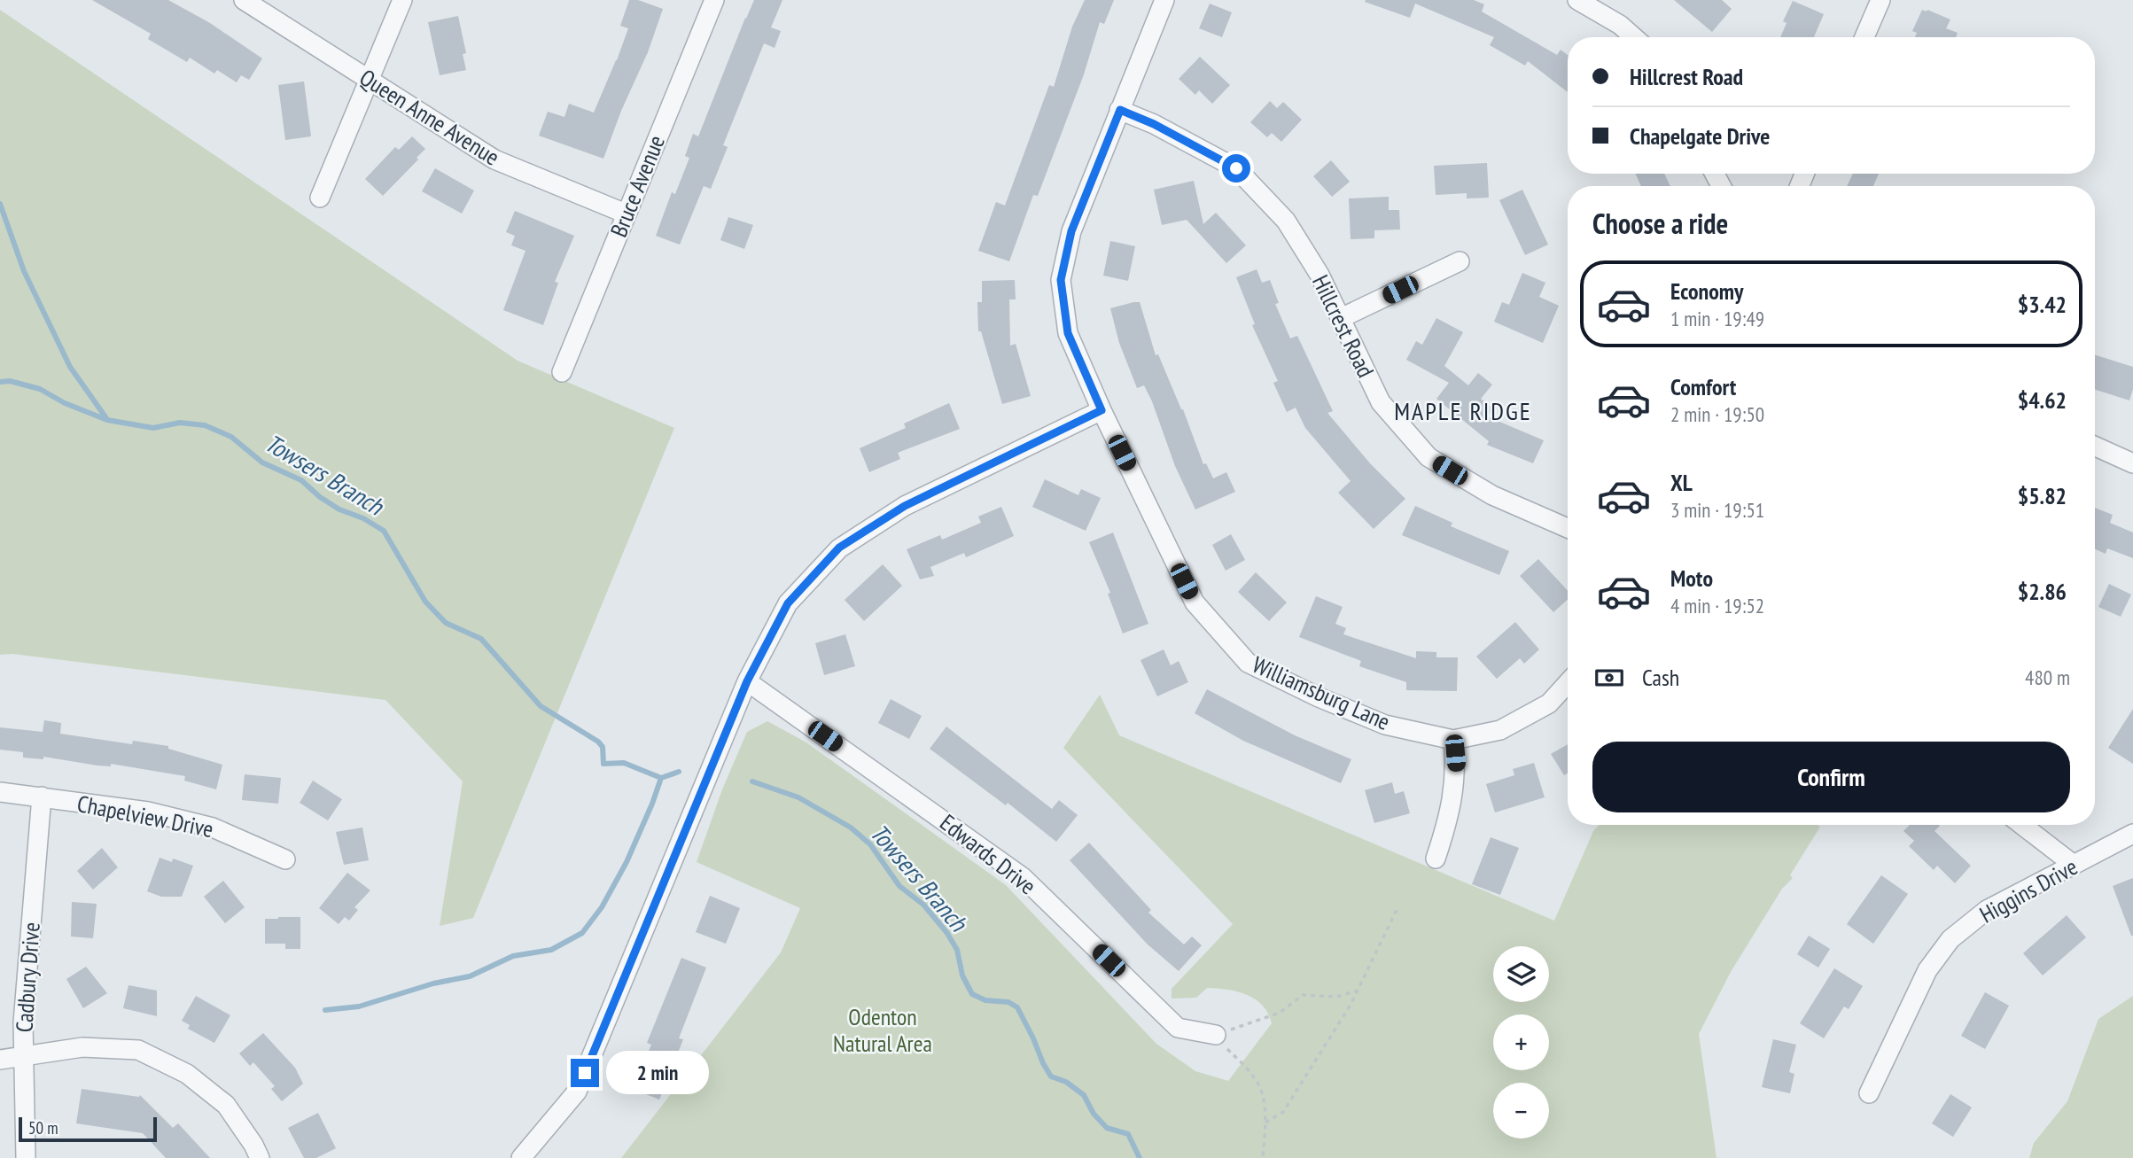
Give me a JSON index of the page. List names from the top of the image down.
{
  "streets": {
    "street": [
      "Queen Anne Avenue",
      "Bruce Avenue",
      "Hillcrest Road",
      "Williamsburg Lane",
      "Chapelview Drive",
      "Edwards Drive",
      "Higgins Drive",
      "Cadbury Drive"
    ]
  },
  "crossings": [
    ["Queen Anne Avenue", "Bruce Avenue"],
    ["Hillcrest Road", "Williamsburg Lane"],
    ["Chapelview Drive", "Cadbury Drive"]
  ],
  "districts": ["MAPLE RIDGE"],
  "water": ["Towsers Branch"],
  "parks": ["Odenton Natural Area"],
  "scale_bar": "50 m",
  "page": {
    "banner": ["Hillcrest Road", "Chapelgate Drive"],
    "heading": "Choose a ride",
    "list": [
      {
        "name": "Economy",
        "note": "1 min · 19:49",
        "value": "$3.42"
      },
      {
        "name": "Comfort",
        "note": "2 min · 19:50",
        "value": "$4.62"
      },
      {
        "name": "XL",
        "note": "3 min · 19:51",
        "value": "$5.82"
      },
      {
        "name": "Moto",
        "note": "4 min · 19:52",
        "value": "$2.86"
      }
    ],
    "pay": ["Cash", "480 m"],
    "buttons": "Confirm",
    "map_buttons": ["+", "−"],
    "bubble": "2 min",
    "scale": "50 m"
  }
}
